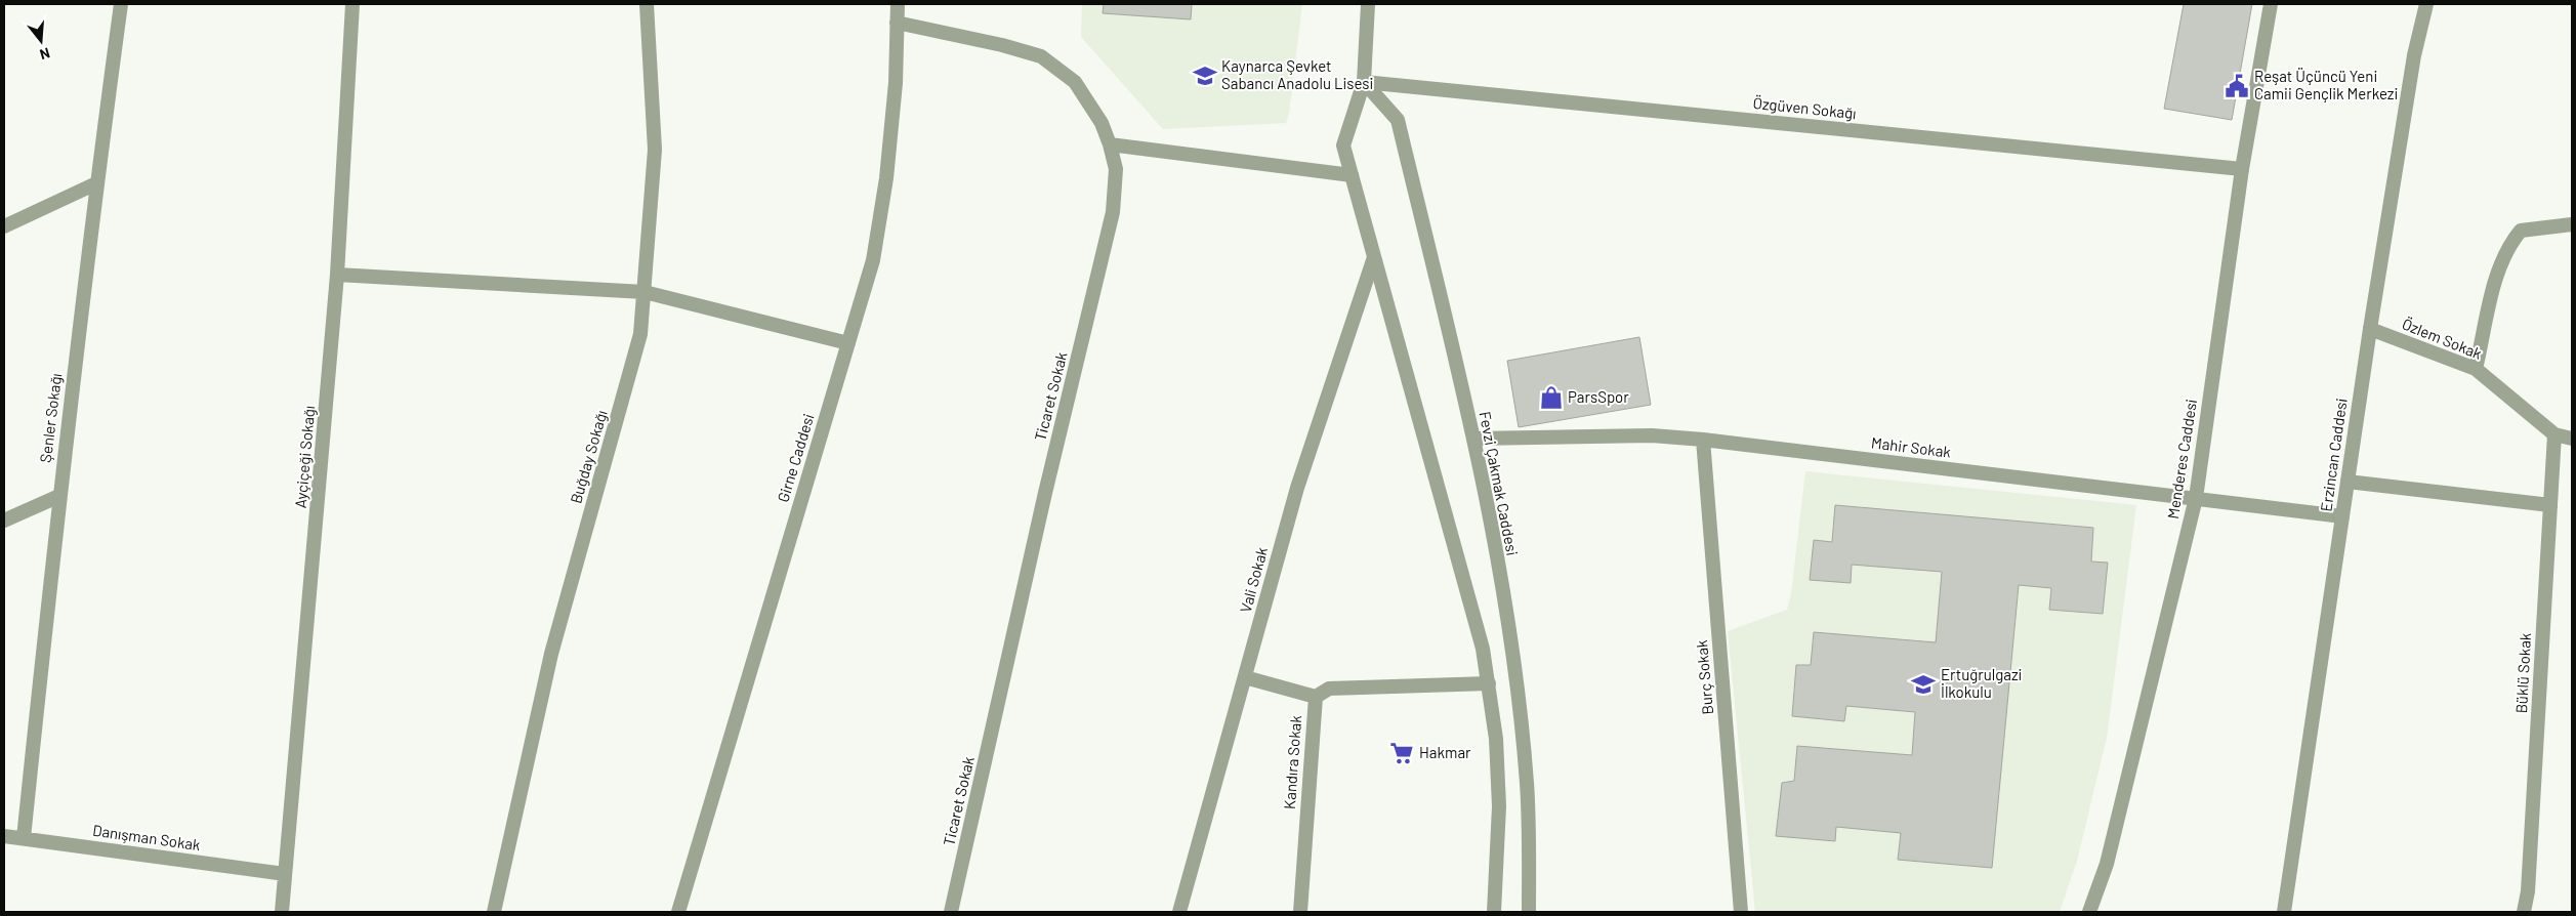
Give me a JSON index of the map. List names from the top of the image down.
{
  "streets": {
    "street": [
      "Özgüven Sokağı",
      "Özlem Sokak",
      "Ticaret Sokak",
      "Şenler Sokağı",
      "Mahir Sokak",
      "Erzincan Caddesi",
      "Ayçiçeği Sokağı",
      "Buğday Sokağı",
      "Girne Caddesi",
      "Menderes Caddesi",
      "Fevzi Çakmak Caddesi",
      "Vali Sokak",
      "Büklü Sokak",
      "Burç Sokak",
      "Kandıra Sokak",
      "Danışman Sokak"
    ]
  },
  "crossings": [
    ["Özgüven Sokağı", "Menderes Caddesi"],
    ["Özgüven Sokağı", "Fevzi Çakmak Caddesi"],
    ["Özlem Sokak", "Erzincan Caddesi"],
    ["Özlem Sokak", "Büklü Sokak"],
    ["Ticaret Sokak", "Girne Caddesi"],
    ["Şenler Sokağı", "Danışman Sokak"],
    ["Mahir Sokak", "Erzincan Caddesi"],
    ["Mahir Sokak", "Menderes Caddesi"],
    ["Mahir Sokak", "Fevzi Çakmak Caddesi"],
    ["Mahir Sokak", "Burç Sokak"],
    ["Ayçiçeği Sokağı", "Danışman Sokak"]
  ],
  "places": {
    "school or university": ["Kaynarca Şevket Sabancı Anadolu Lisesi", "Ertuğrulgazi İlkokulu"],
    "public building": ["Reşat Üçüncü Yeni Camii Gençlik Merkezi"],
    "shop": ["ParsSpor"],
    "supermarket": ["Hakmar"]
  },
  "north": "bottom"
}
